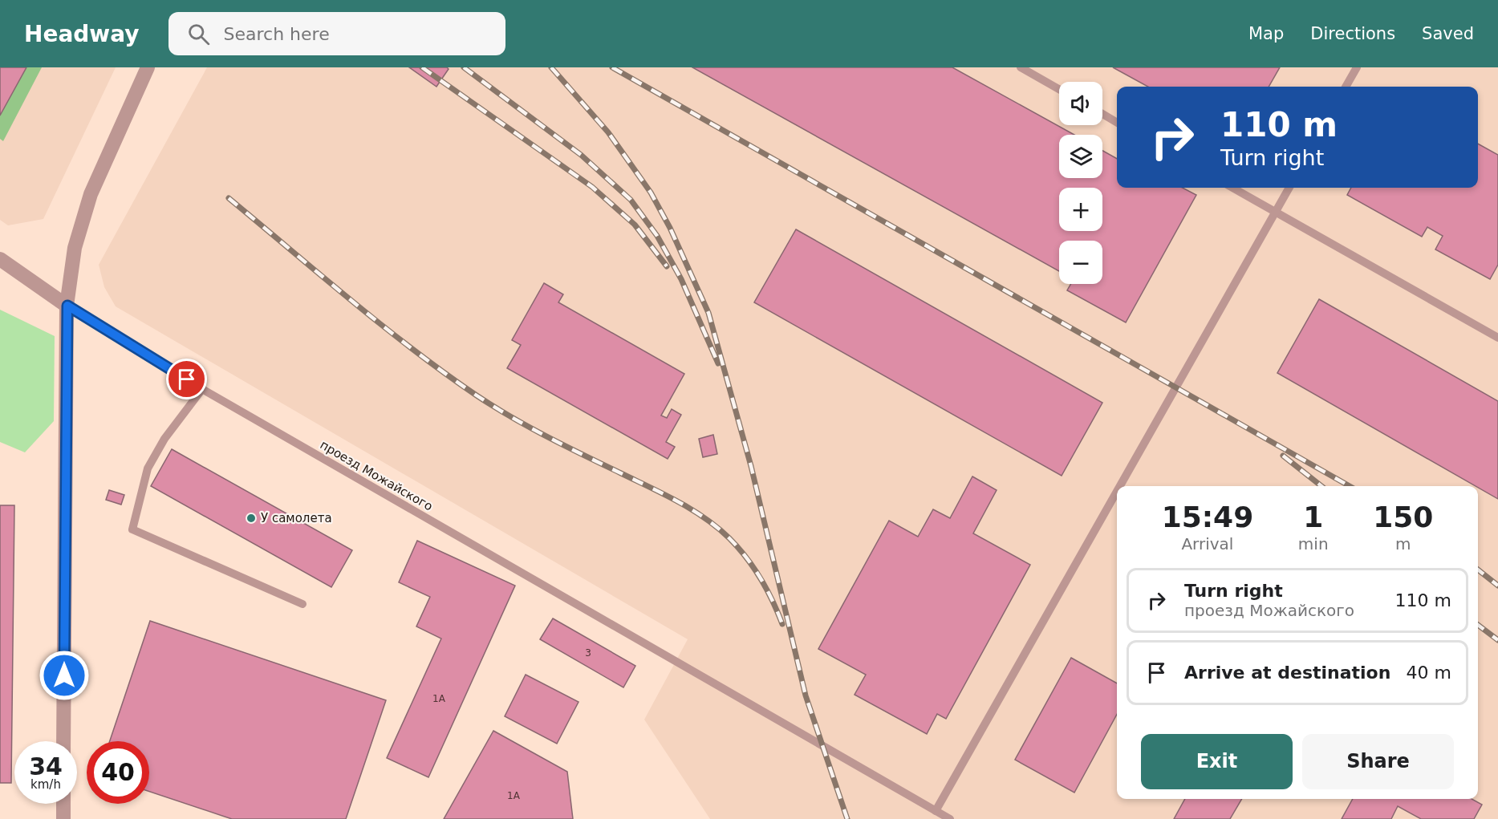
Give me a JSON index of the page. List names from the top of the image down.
{
  "streets": {
    "lane": ["проезд Можайского"]
  },
  "places": ["У самолета"],
  "house_numbers": ["3", "1А", "1А"],
  "page": {
    "header": "Headway",
    "search": "Search here",
    "nav": ["Map", "Directions", "Saved"],
    "map_buttons": ["+", "−"],
    "turn": ["110 m", "Turn right"],
    "eta": [
      "15:49",
      "Arrival",
      "1",
      "min",
      "150",
      "m"
    ],
    "list": [
      {
        "name": "Turn right",
        "note": "проезд Можайского",
        "value": "110 m"
      },
      {
        "name": "Arrive at destination",
        "value": "40 m"
      }
    ],
    "buttons": ["Exit", "Share"],
    "speed": "34 km/h",
    "limit": "40"
  }
}
